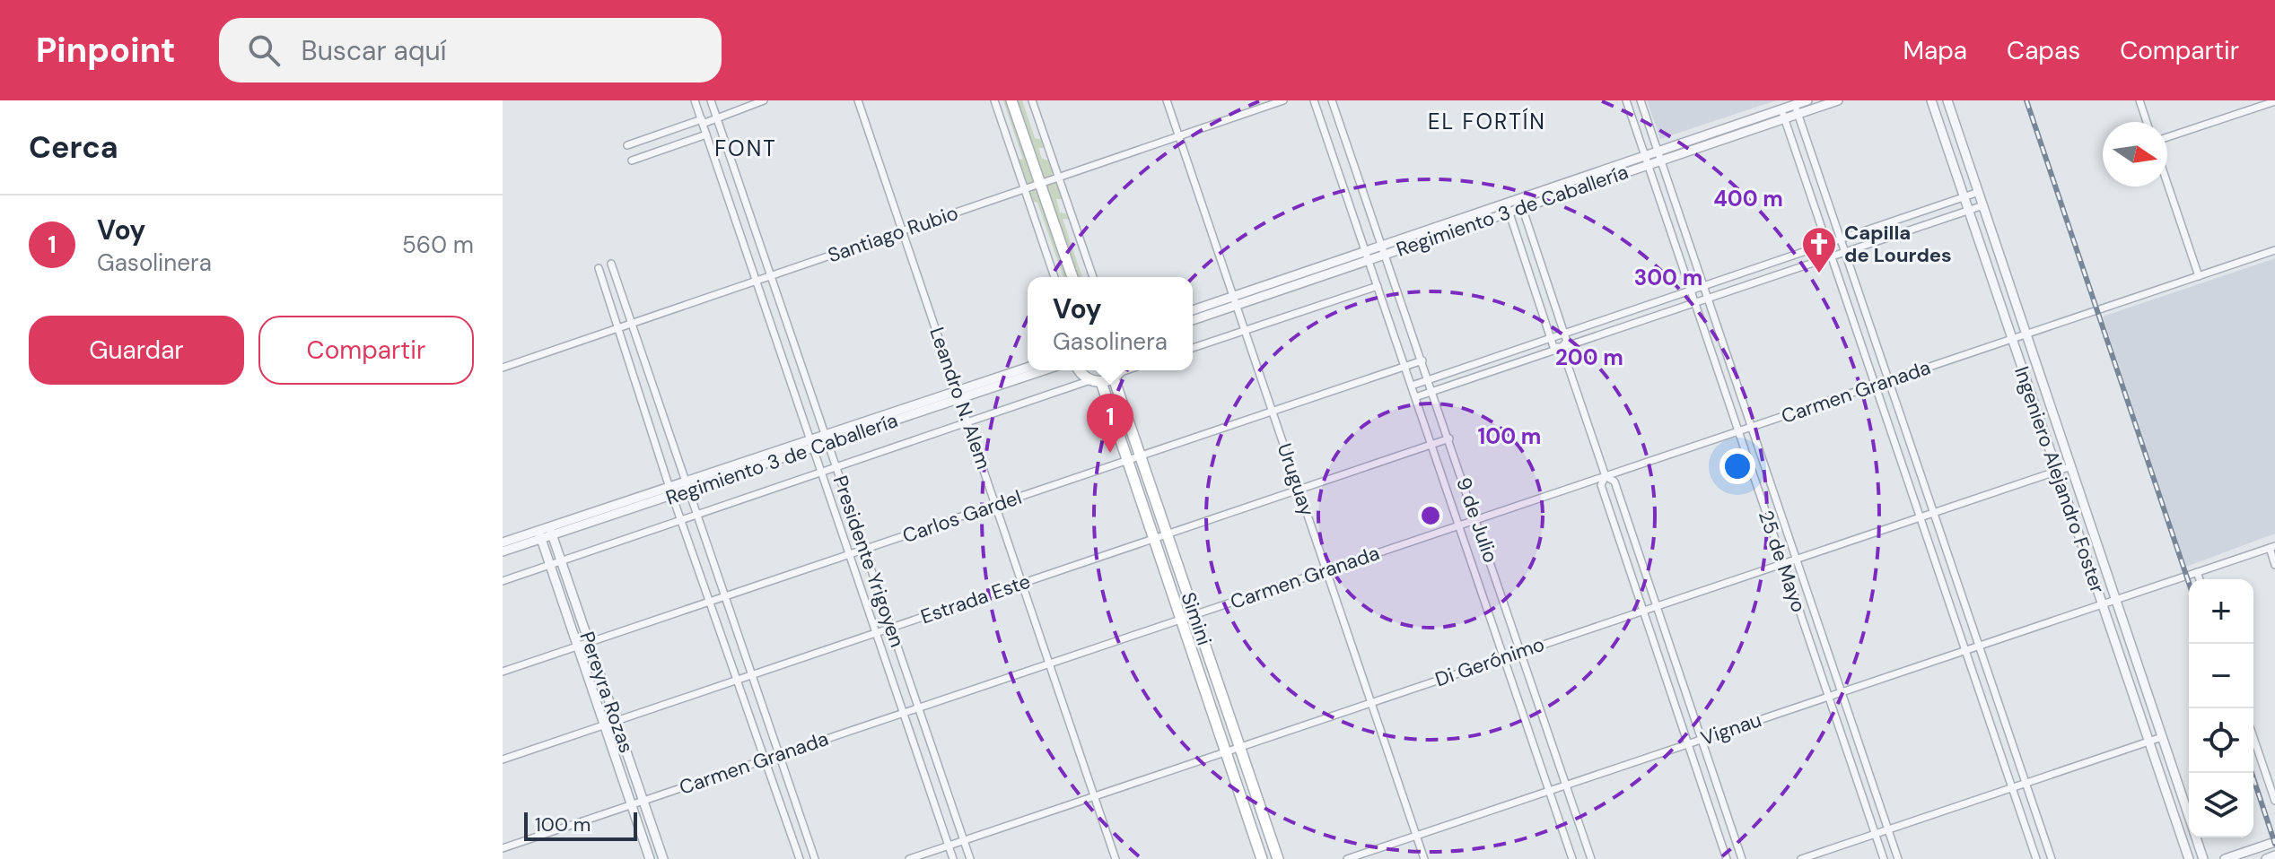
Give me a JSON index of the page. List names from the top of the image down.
{
  "streets": {
    "main road": ["Simini"],
    "street": [
      "Regimiento 3 de Caballería",
      "Santiago Rubio",
      "Carmen Granada",
      "Leandro N. Alem",
      "Uruguay",
      "Ingeniero Alejandro Foster",
      "Carlos Gardel",
      "9 de Julio",
      "Presidente Yrigoyen",
      "25 de Mayo",
      "Estrada Este",
      "Di Gerónimo",
      "Pereyra Rozas",
      "Vignau"
    ]
  },
  "crossings": [
    ["Regimiento 3 de Caballería", "Leandro N. Alem"],
    ["Regimiento 3 de Caballería", "Uruguay"],
    ["Regimiento 3 de Caballería", "9 de Julio"],
    ["Regimiento 3 de Caballería", "Presidente Yrigoyen"],
    ["Regimiento 3 de Caballería", "25 de Mayo"],
    ["Regimiento 3 de Caballería", "Pereyra Rozas"],
    ["Santiago Rubio", "Leandro N. Alem"],
    ["Santiago Rubio", "Uruguay"],
    ["Santiago Rubio", "Presidente Yrigoyen"],
    ["Carmen Granada", "Leandro N. Alem"],
    ["Carmen Granada", "Uruguay"],
    ["Carmen Granada", "Ingeniero Alejandro Foster"],
    ["Carmen Granada", "9 de Julio"],
    ["Carmen Granada", "Presidente Yrigoyen"],
    ["Carmen Granada", "25 de Mayo"],
    ["Carmen Granada", "Simini"],
    ["Carmen Granada", "Pereyra Rozas"],
    ["Leandro N. Alem", "Carlos Gardel"],
    ["Leandro N. Alem", "Estrada Este"],
    ["Leandro N. Alem", "Di Gerónimo"],
    ["Uruguay", "Carlos Gardel"],
    ["Uruguay", "Estrada Este"],
    ["Uruguay", "Di Gerónimo"],
    ["Uruguay", "Vignau"],
    ["Ingeniero Alejandro Foster", "Di Gerónimo"],
    ["Ingeniero Alejandro Foster", "Vignau"],
    ["Carlos Gardel", "9 de Julio"],
    ["Carlos Gardel", "Presidente Yrigoyen"],
    ["Carlos Gardel", "Simini"],
    ["Carlos Gardel", "Pereyra Rozas"],
    ["9 de Julio", "Estrada Este"],
    ["9 de Julio", "Di Gerónimo"],
    ["9 de Julio", "Vignau"],
    ["Presidente Yrigoyen", "Estrada Este"],
    ["Presidente Yrigoyen", "Di Gerónimo"],
    ["25 de Mayo", "Di Gerónimo"],
    ["25 de Mayo", "Vignau"],
    ["Estrada Este", "Simini"],
    ["Estrada Este", "Pereyra Rozas"],
    ["Simini", "Di Gerónimo"]
  ],
  "districts": ["EL FORTÍN", "FONT"],
  "places": {
    "church": ["Capilla de Lourdes"]
  },
  "scale_bar": "100 m",
  "north": "right",
  "page": {
    "header": "Pinpoint",
    "search": "Buscar aquí",
    "nav": ["Mapa", "Capas", "Compartir"],
    "heading": "Cerca",
    "list": [
      {
        "mark": "1",
        "name": "Voy",
        "note": "Gasolinera",
        "value": "560 m"
      }
    ],
    "popup": ["Voy", "Gasolinera"],
    "buttons": ["Guardar", "Compartir"],
    "pins": "1",
    "map_buttons": ["+", "−"],
    "scale": "100 m"
  },
  "rings": [
    "400 m",
    "300 m",
    "200 m",
    "100 m"
  ]
}
